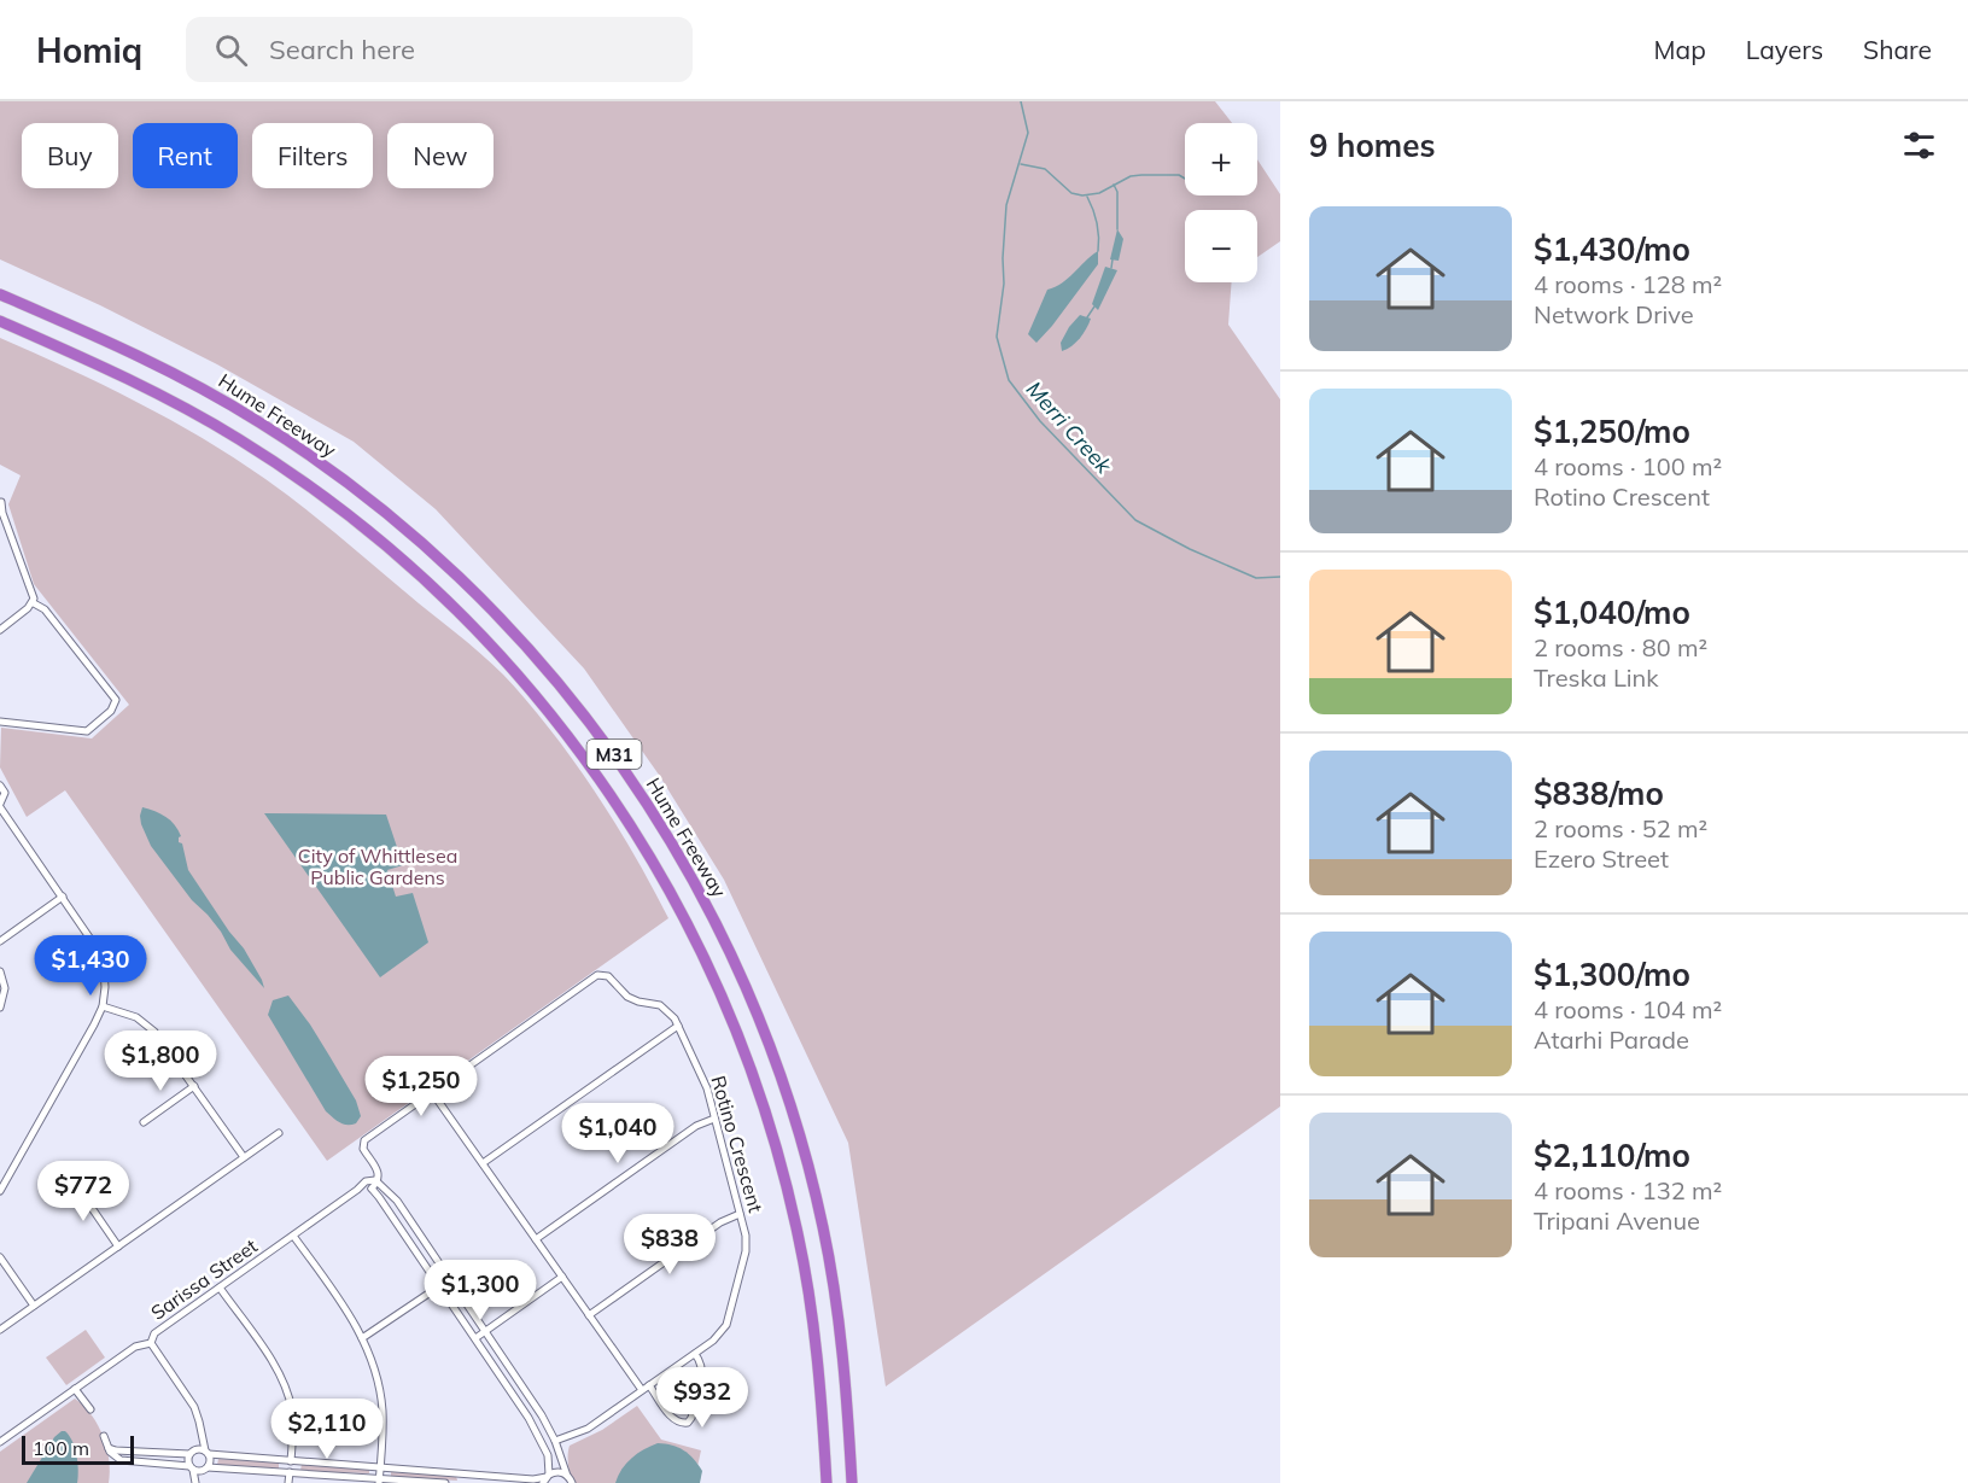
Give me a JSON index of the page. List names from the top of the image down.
{
  "streets": {
    "highway": ["Hume Freeway", "M31"],
    "street": ["Rotino Crescent", "Sarissa Street"]
  },
  "crossings": [
    ["Rotino Crescent", "Sarissa Street"]
  ],
  "water": ["Merri Creek"],
  "parks": ["City of Whittlesea Public Gardens"],
  "scale_bar": "100 m",
  "page": {
    "header": "Homiq",
    "search": "Search here",
    "nav": ["Map", "Layers", "Share"],
    "heading": "9 homes",
    "map_buttons": ["+", "−"],
    "chip": [
      "Buy",
      "Rent",
      "Filters",
      "New"
    ],
    "list": [
      {
        "name": "$1,430/mo",
        "note": "4 rooms · 128 m² · Network Drive"
      },
      {
        "name": "$1,250/mo",
        "note": "4 rooms · 100 m² · Rotino Crescent"
      },
      {
        "name": "$1,040/mo",
        "note": "2 rooms · 80 m² · Treska Link"
      },
      {
        "name": "$838/mo",
        "note": "2 rooms · 52 m² · Ezero Street"
      },
      {
        "name": "$1,300/mo",
        "note": "4 rooms · 104 m² · Atarhi Parade"
      },
      {
        "name": "$2,110/mo",
        "note": "4 rooms · 132 m² · Tripani Avenue"
      }
    ],
    "price": [
      "$1,430",
      "$1,800",
      "$1,250",
      "$1,040",
      "$772",
      "$838",
      "$1,300",
      "$932",
      "$2,110"
    ],
    "scale": "100 m"
  }
}
